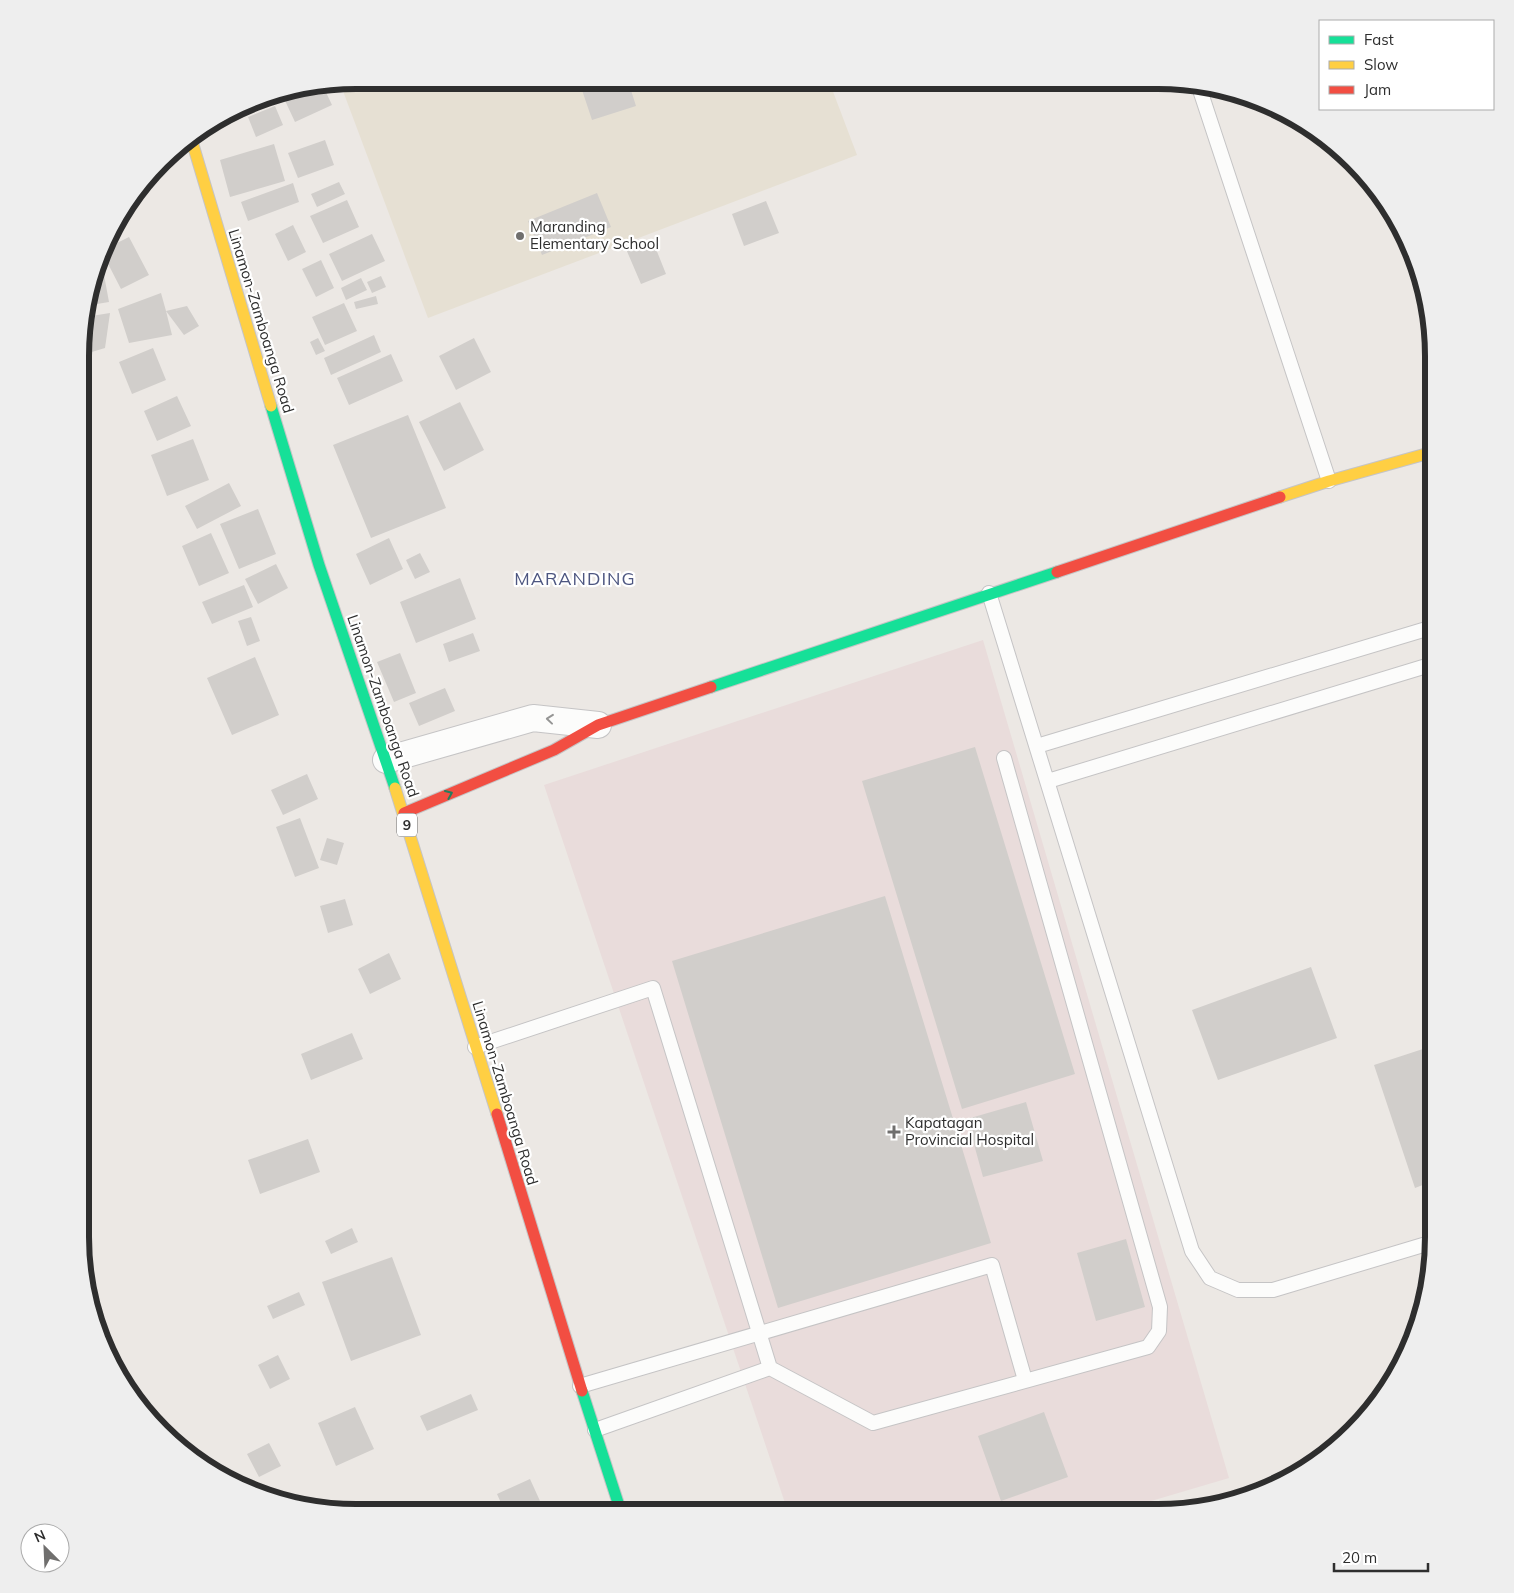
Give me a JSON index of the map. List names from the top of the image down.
{
  "streets": {
    "main road": ["Linamon-Zamboanga Road", "9"]
  },
  "districts": ["MARANDING"],
  "places": {
    "other": ["Maranding Elementary School"],
    "health": ["Kapatagan Provincial Hospital"]
  },
  "legend": ["Fast", "Slow", "Jam"],
  "scale_bar": "20 m",
  "north": "top left"
}
